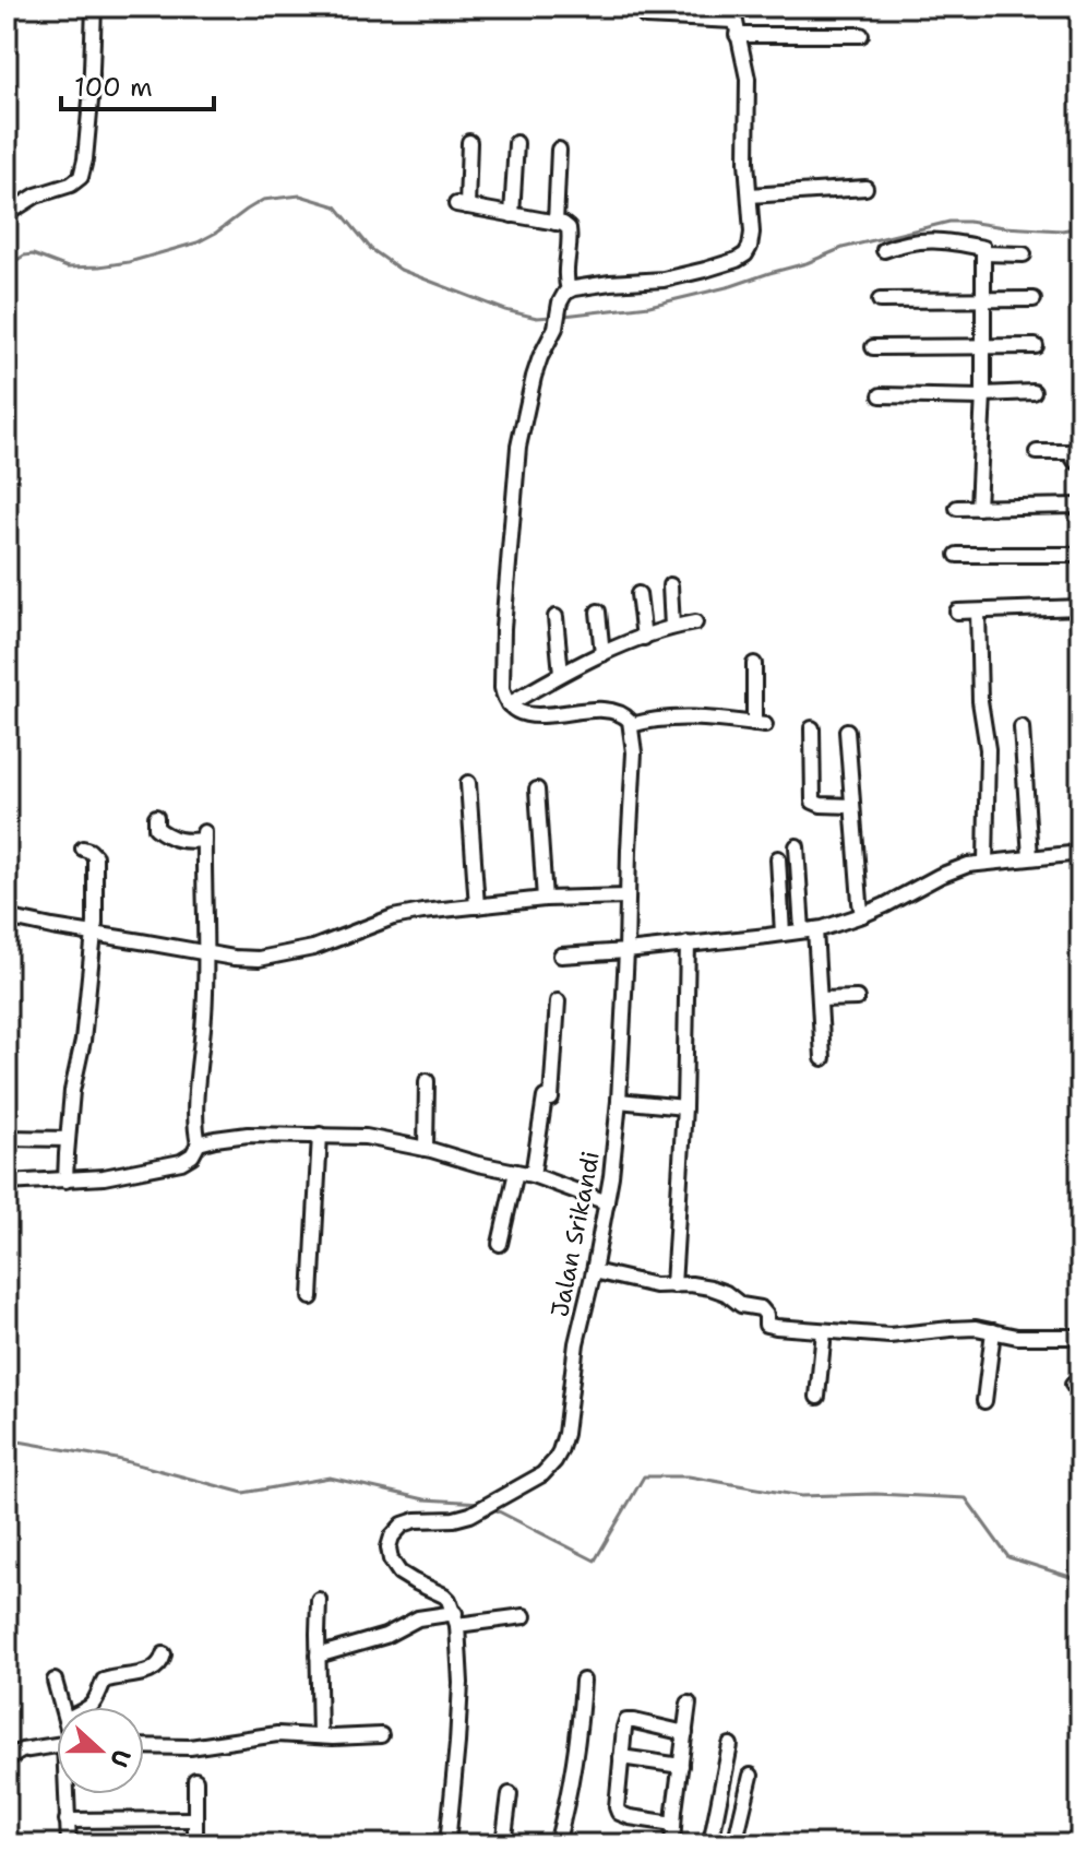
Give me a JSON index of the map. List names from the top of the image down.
{
  "streets": {
    "street": ["Jalan Srikandi"]
  },
  "scale_bar": "100 m",
  "north": "right"
}
